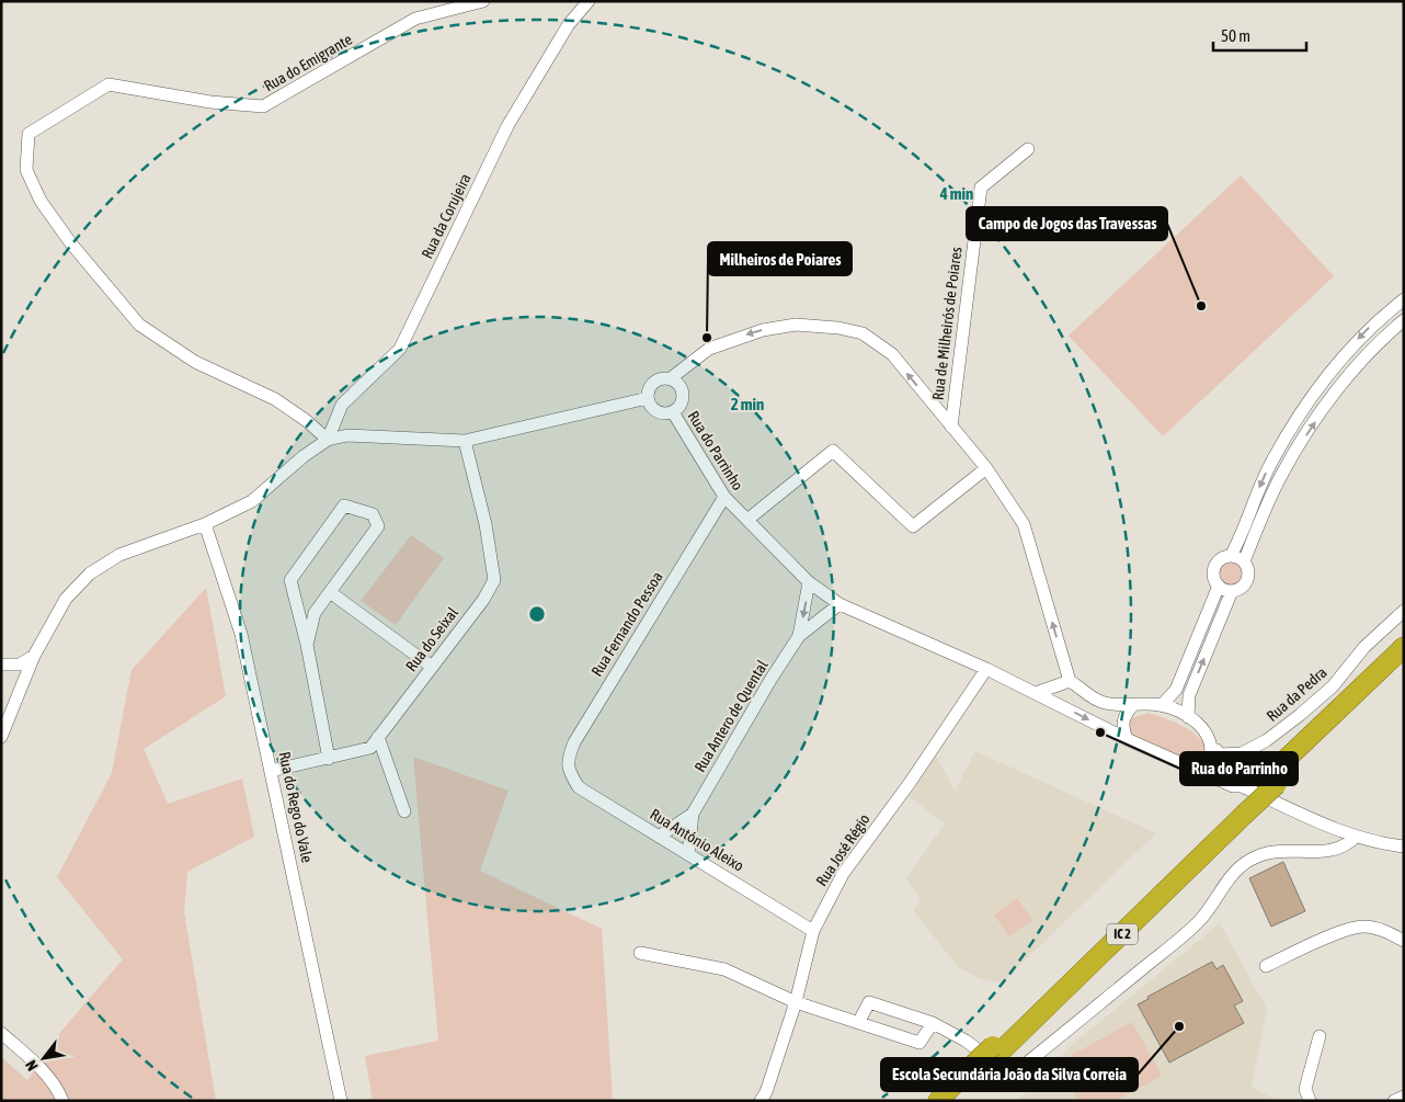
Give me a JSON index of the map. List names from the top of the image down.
{
  "streets": {
    "highway": ["IC 2"],
    "street": [
      "Rua do Emigrante",
      "Rua da Corujeira",
      "Rua de Milheirós de Poiares",
      "Rua do Parrinho",
      "Rua Fernando Pessoa",
      "Rua do Seixal",
      "Rua da Pedra",
      "Rua Antero de Quental",
      "Rua do Rego do Vale",
      "Rua António Aleixo",
      "Rua José Régio"
    ]
  },
  "crossings": [
    ["Rua do Emigrante", "Rua da Corujeira"],
    ["Rua de Milheirós de Poiares", "Rua do Parrinho"],
    ["Rua do Parrinho", "Rua Fernando Pessoa"],
    ["Rua do Parrinho", "Rua da Pedra"],
    ["Rua do Parrinho", "Rua Antero de Quental"],
    ["Rua do Parrinho", "Rua José Régio"],
    ["Rua Fernando Pessoa", "Rua António Aleixo"],
    ["Rua do Seixal", "Rua do Rego do Vale"],
    ["Rua Antero de Quental", "Rua António Aleixo"],
    ["Rua António Aleixo", "Rua José Régio"]
  ],
  "places": [
    "Campo de Jogos das Travessas",
    "Milheiros de Poiares",
    "Rua do Parrinho",
    "Escola Secundária João da Silva Correia"
  ],
  "scale_bar": "50 m",
  "north": "bottom left",
  "rings": ["4 min", "2 min"]
}
